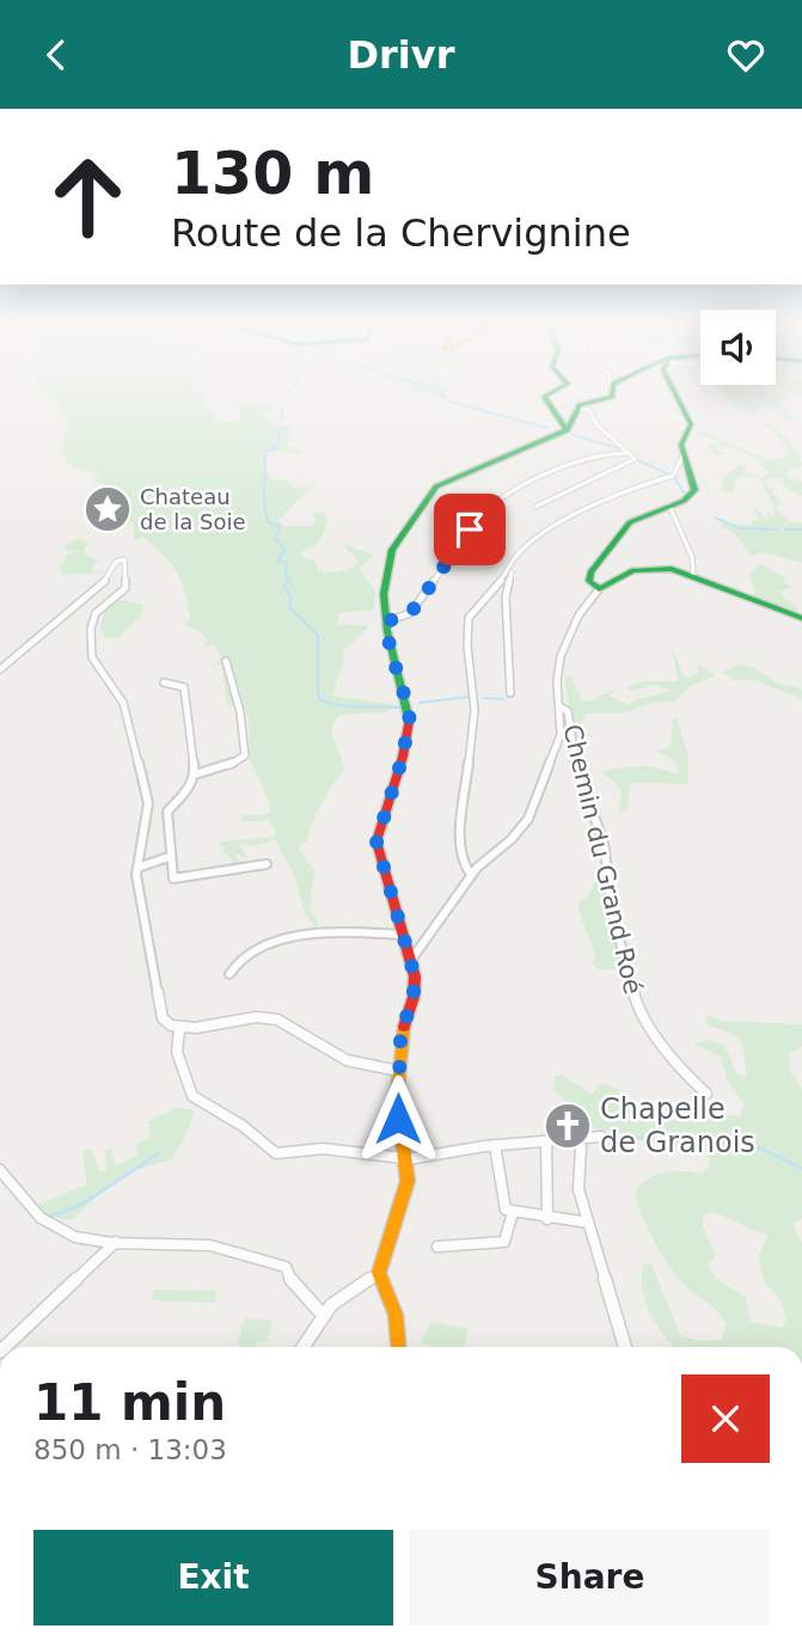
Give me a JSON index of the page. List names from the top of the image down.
{
  "streets": {
    "street": ["Chemin du Grand Roé"]
  },
  "places": {
    "place": ["Chateau de la Soie"],
    "church": ["Chapelle de Granois"]
  },
  "page": {
    "header": "Drivr",
    "turn": ["130 m", "Route de la Chervignine"],
    "heading": ["11 min", "850 m · 13:03"],
    "buttons": ["Exit", "Share"]
  }
}
